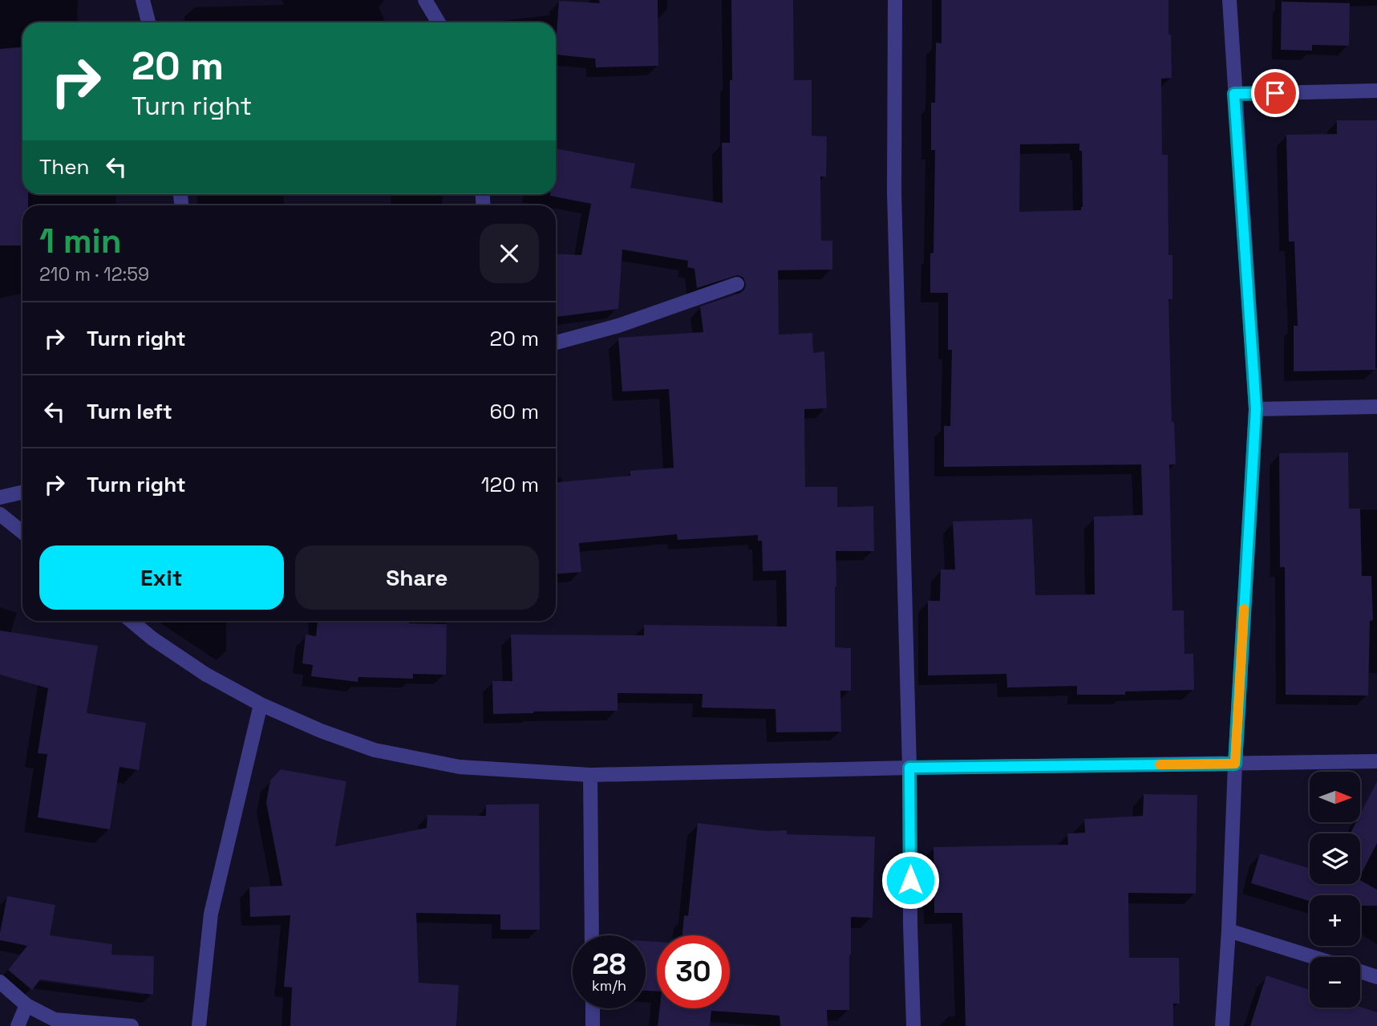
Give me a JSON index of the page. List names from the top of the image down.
{
  "north": "right",
  "page": {
    "turn": ["20 m", "Turn right"],
    "then": "Then",
    "heading": ["1 min", "210 m · 12:59"],
    "list": [
      {
        "name": "Turn right",
        "value": "20 m"
      },
      {
        "name": "Turn left",
        "value": "60 m"
      },
      {
        "name": "Turn right",
        "value": "120 m"
      }
    ],
    "buttons": ["Exit", "Share"],
    "map_buttons": ["+", "−"],
    "speed": "28 km/h",
    "limit": "30"
  }
}
